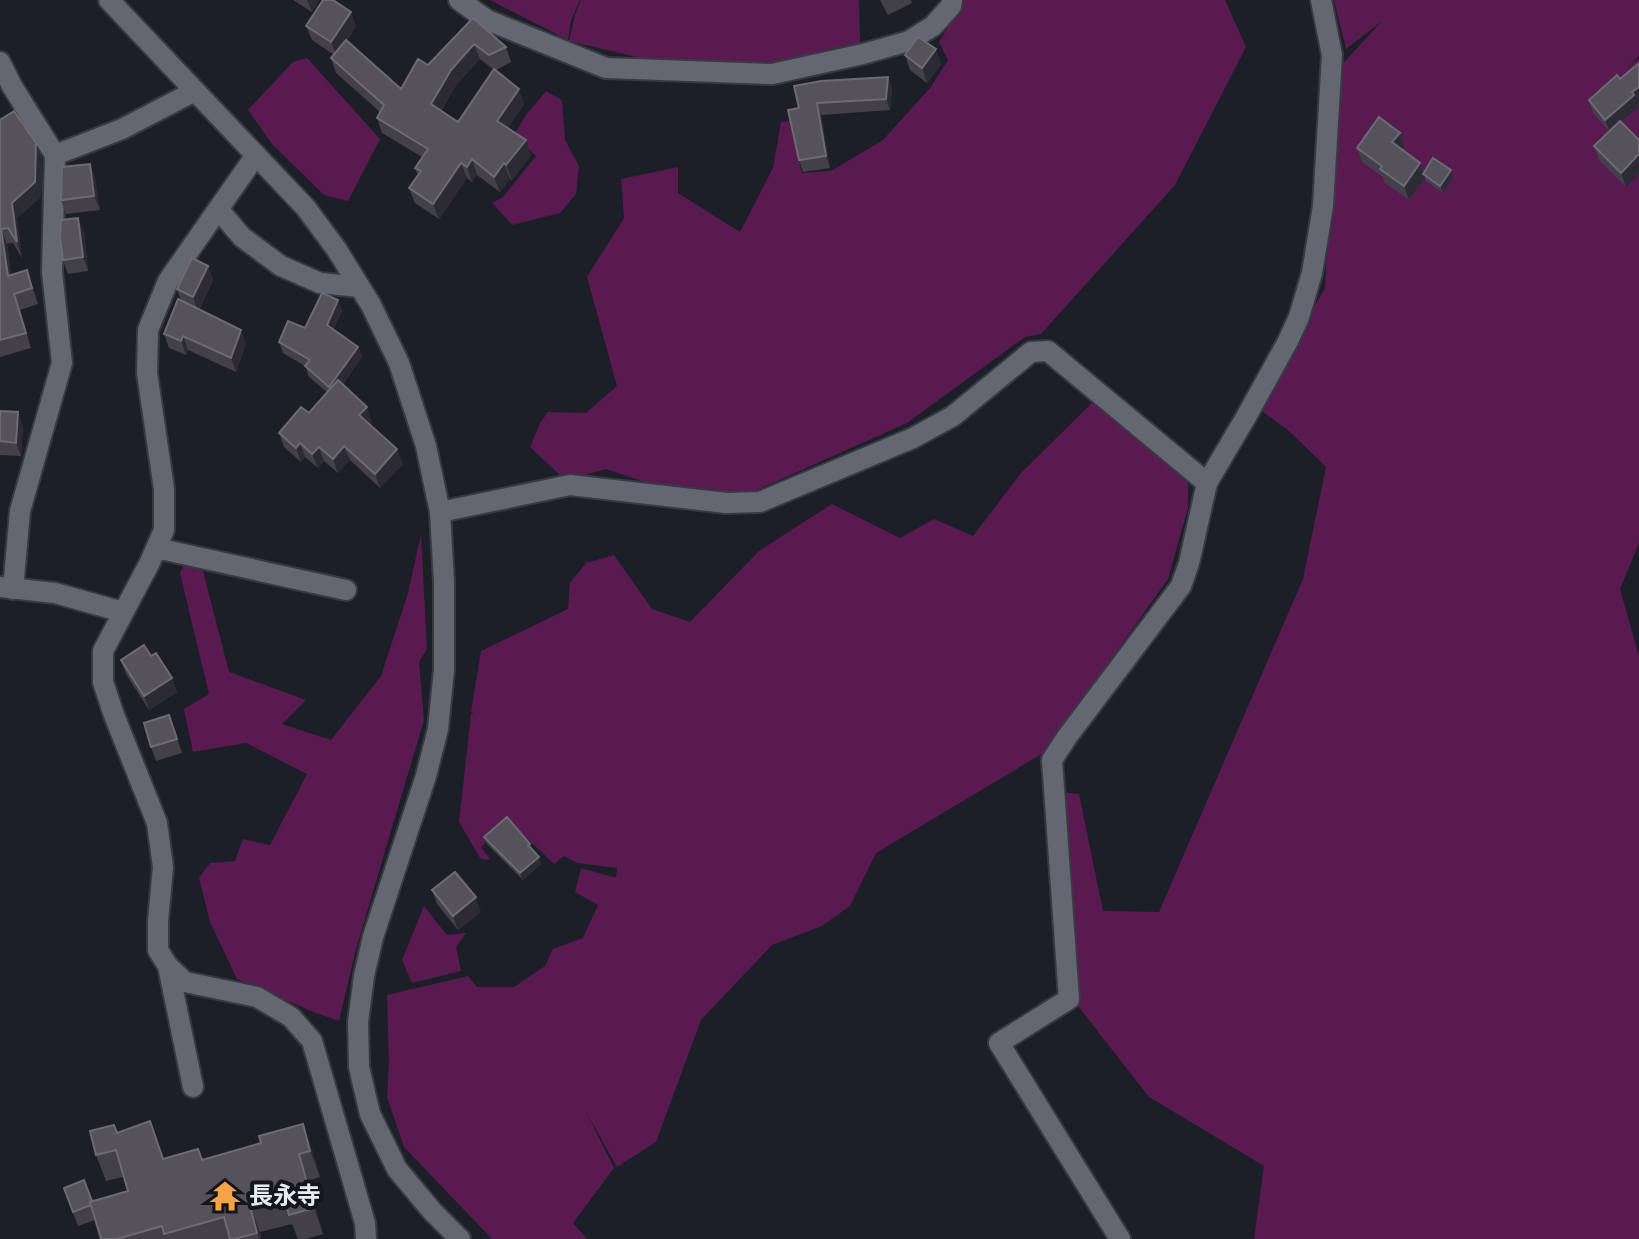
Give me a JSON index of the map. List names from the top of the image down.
{
  "places": {
    "temple": ["長永寺"]
  }
}
